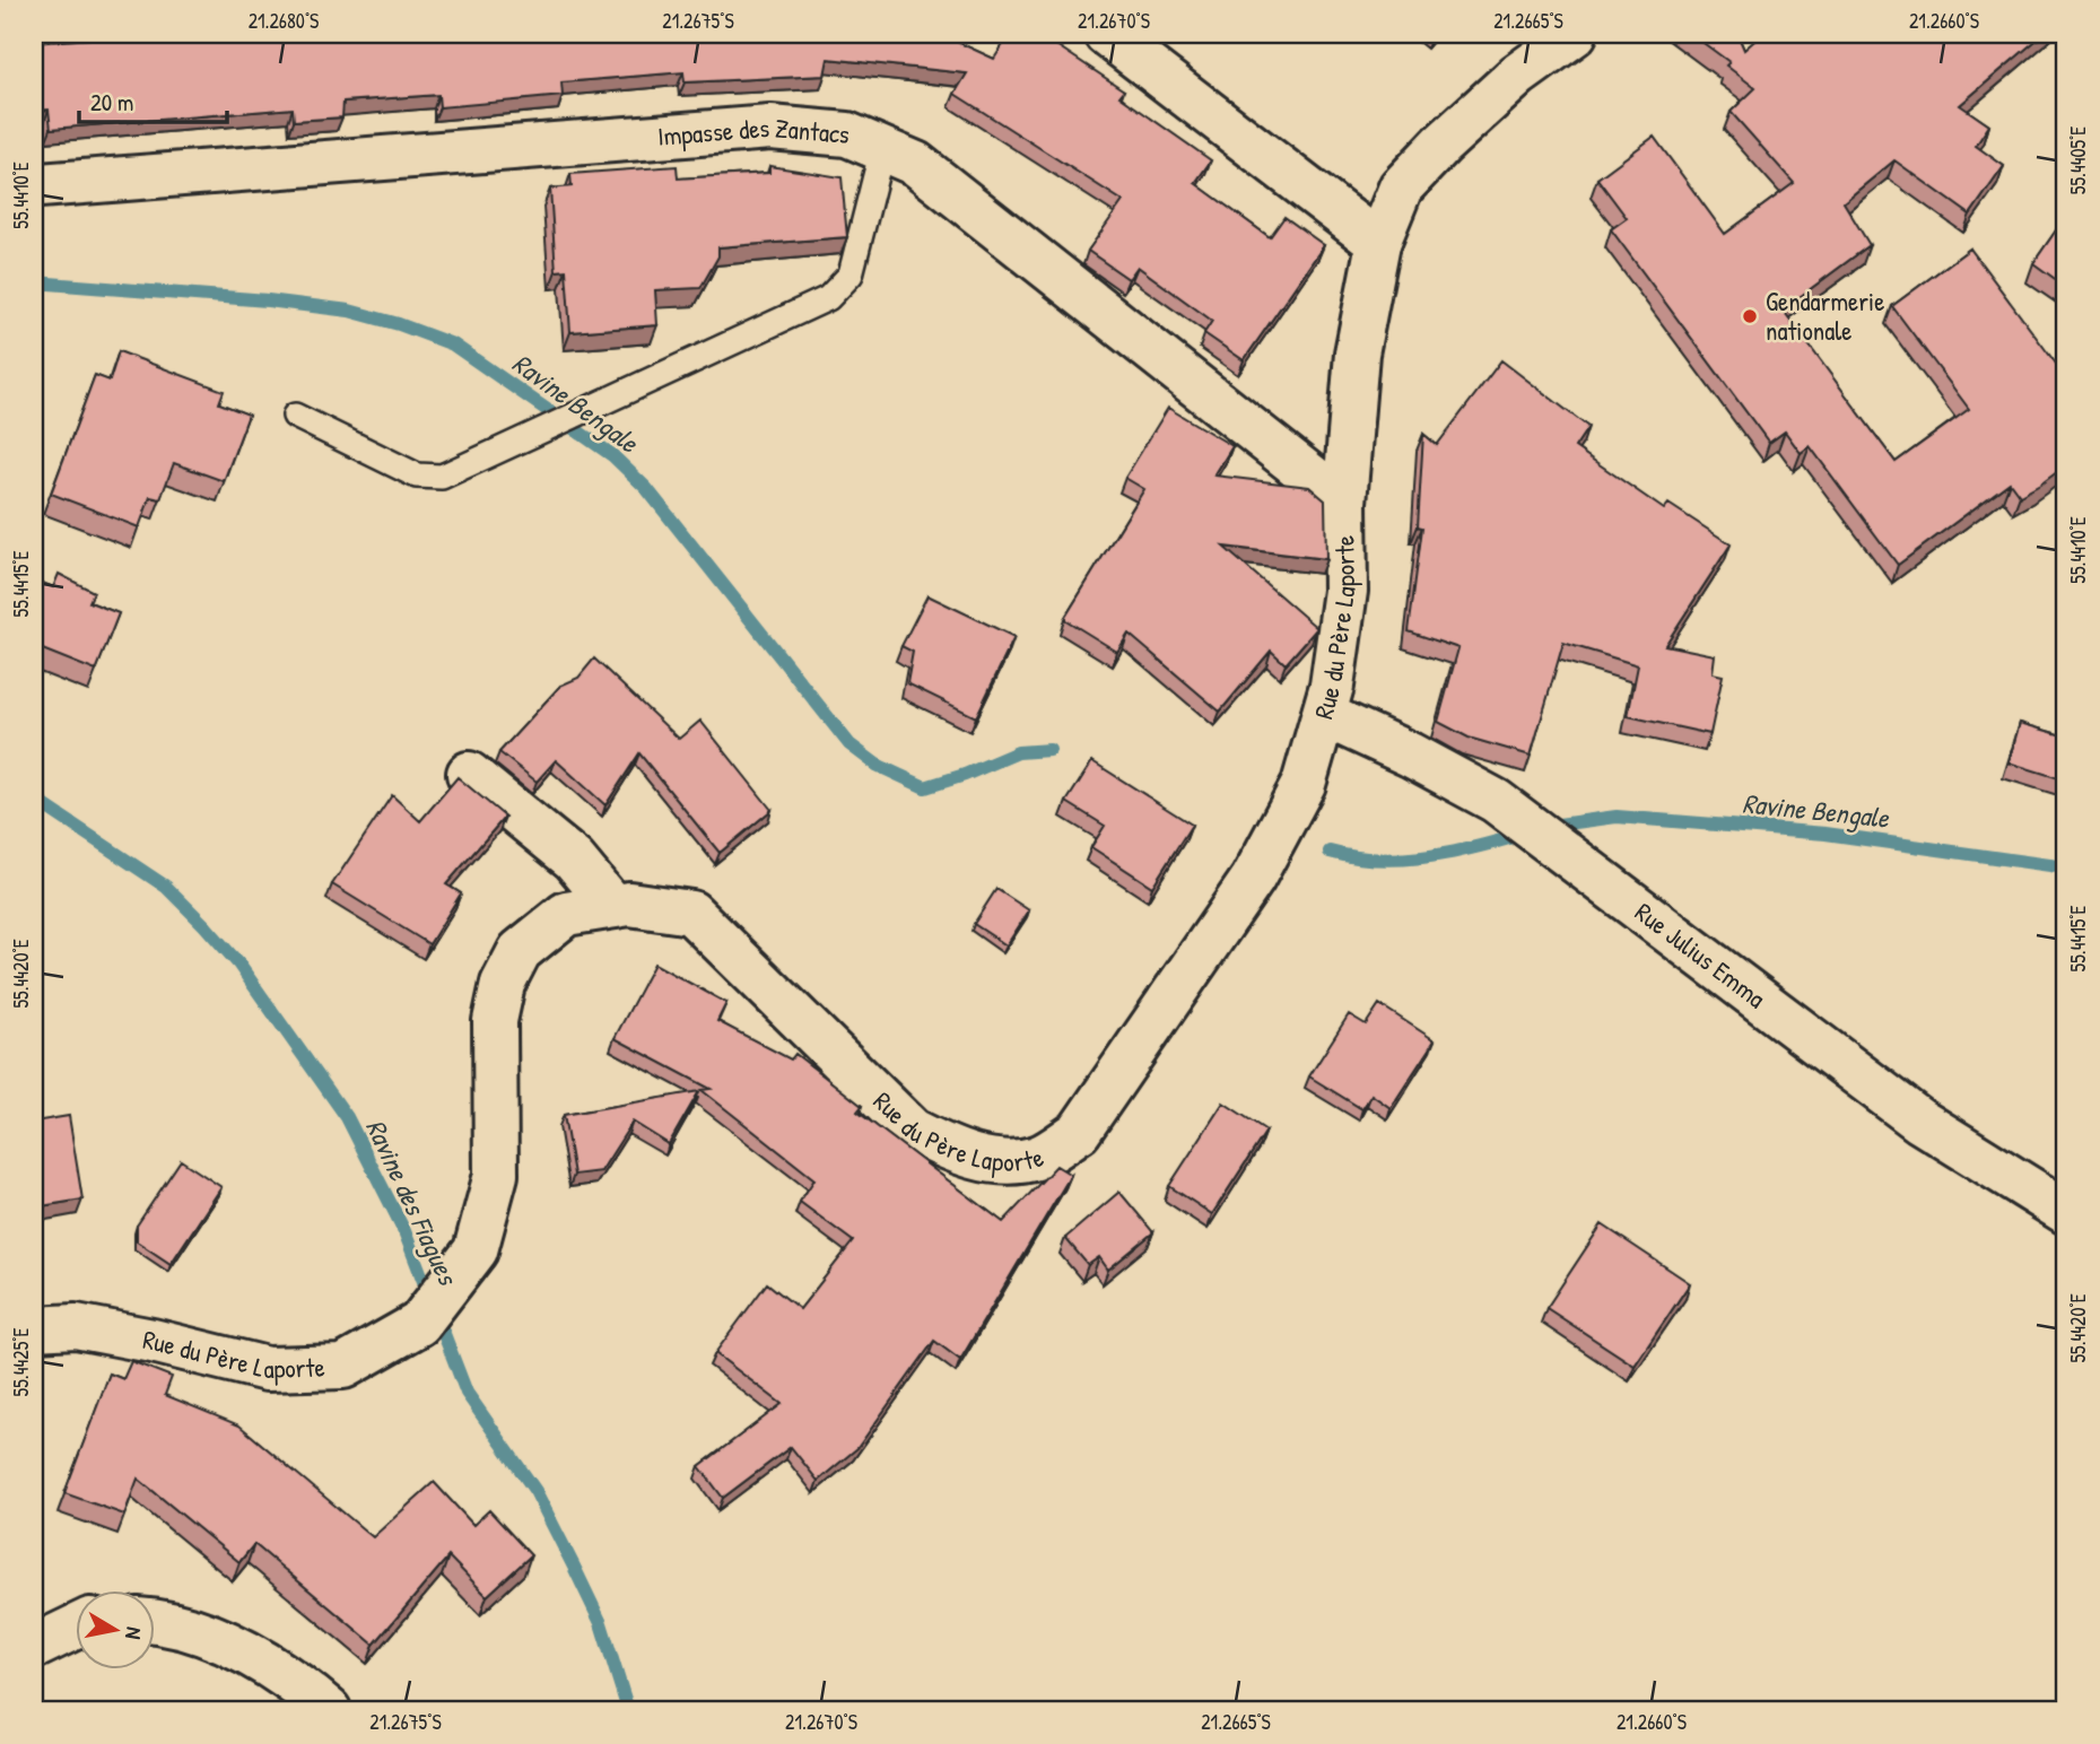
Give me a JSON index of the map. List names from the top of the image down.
{
  "streets": {
    "street": ["Impasse des Zantacs", "Rue du Père Laporte", "Rue Julius Emma"]
  },
  "crossings": [
    ["Impasse des Zantacs", "Rue du Père Laporte"],
    ["Rue du Père Laporte", "Rue Julius Emma"]
  ],
  "water": ["Ravine Bengale", "Ravine des Fiagues"],
  "places": ["Gendarmerie nationale"],
  "scale_bar": "20 m",
  "north": "right",
  "coordinates": [
    "21.2680°S",
    "21.2675°S",
    "21.2670°S",
    "21.2665°S",
    "21.2660°S",
    "55.4405°E",
    "55.4410°E",
    "55.4415°E",
    "55.4420°E",
    "55.4425°E"
  ]
}
